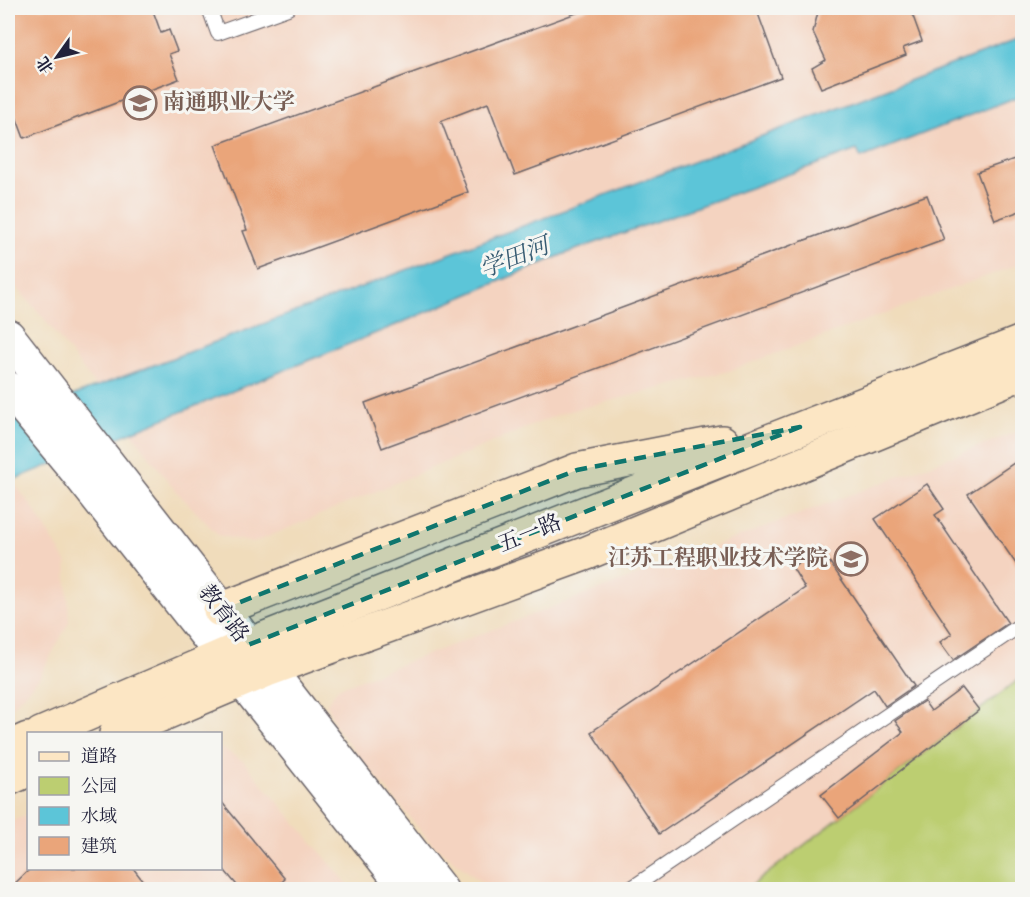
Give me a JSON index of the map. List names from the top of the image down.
{
  "streets": {
    "main road": ["五一路"],
    "street": ["教育路"]
  },
  "crossings": [
    ["五一路", "教育路"]
  ],
  "water": ["学田河"],
  "places": {
    "school or university": ["南通职业大学", "江苏工程职业技术学院"]
  },
  "legend": [
    "道路",
    "公园",
    "水域",
    "建筑"
  ],
  "north": "bottom left"
}
